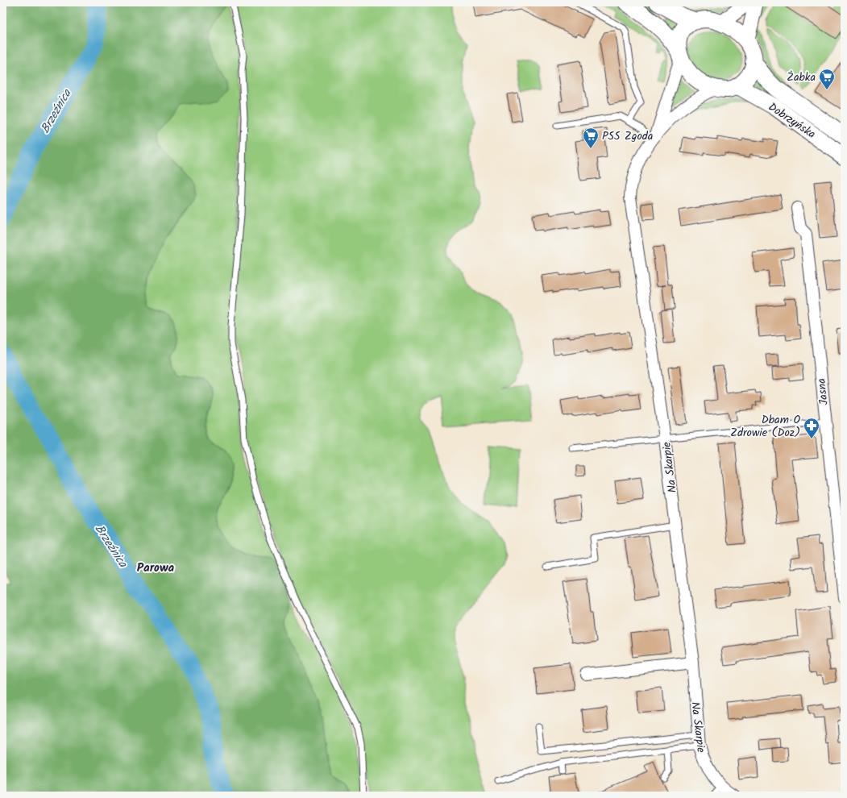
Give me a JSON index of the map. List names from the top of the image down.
{
  "streets": {
    "main road": ["Dobrzyńska"],
    "street": ["Jasna", "Na Skarpie"]
  },
  "districts": ["Parowa"],
  "water": ["Brzeźnica"],
  "places": {
    "supermarket": ["Żabka", "PSS Zgoda"],
    "pharmacy": ["Dbam O Zdrowie (Doz)"]
  }
}
